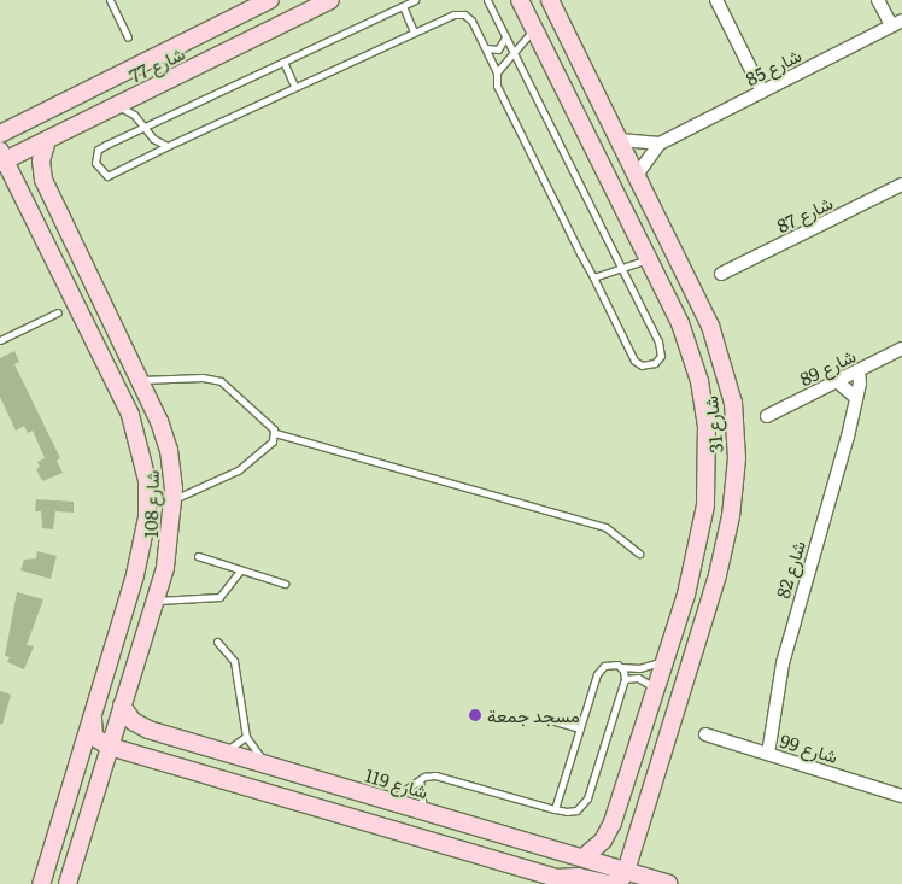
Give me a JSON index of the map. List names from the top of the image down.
{
  "streets": {
    "street": [
      "شارع 77",
      "شارع 85",
      "شارع 87",
      "شارع 89",
      "شارع 31",
      "شارع 108",
      "شارع 82",
      "شارع 99",
      "شارع 119"
    ]
  },
  "crossings": [
    ["شارع 77", "شارع 108"],
    ["شارع 85", "شارع 31"],
    ["شارع 89", "شارع 82"],
    ["شارع 31", "شارع 119"],
    ["شارع 108", "شارع 119"],
    ["شارع 82", "شارع 99"]
  ],
  "places": ["مسجد جمعة"]
}
